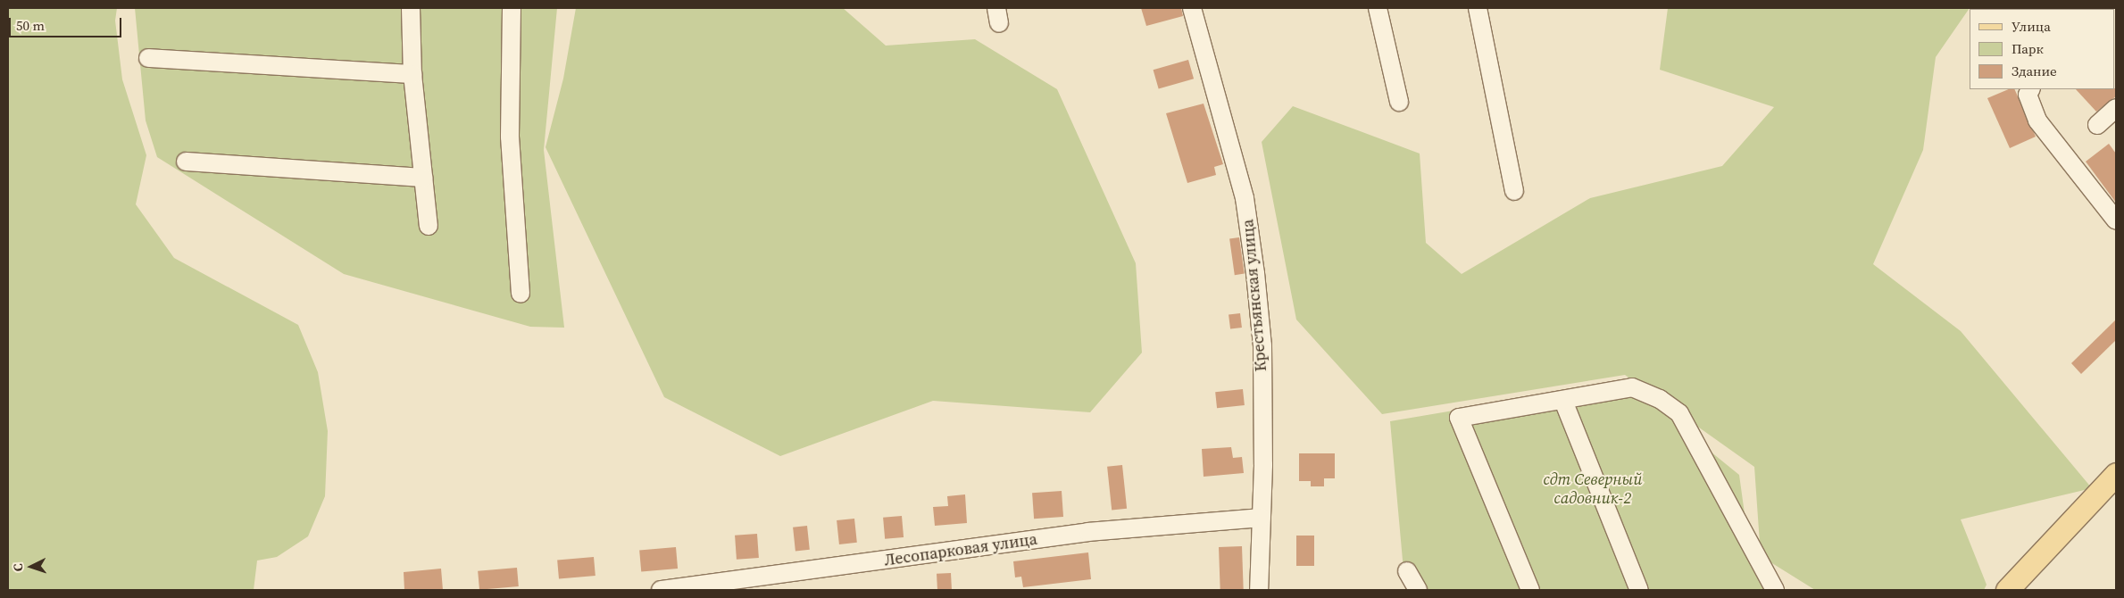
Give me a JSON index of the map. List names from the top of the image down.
{
  "streets": {
    "street": ["Крестьянская улица", "Лесопарковая улица"]
  },
  "crossings": [
    ["Крестьянская улица", "Лесопарковая улица"]
  ],
  "parks": ["сдт Северный садовник-2"],
  "legend": ["Улица", "Парк", "Здание"],
  "scale_bar": "50 m",
  "north": "left"
}
